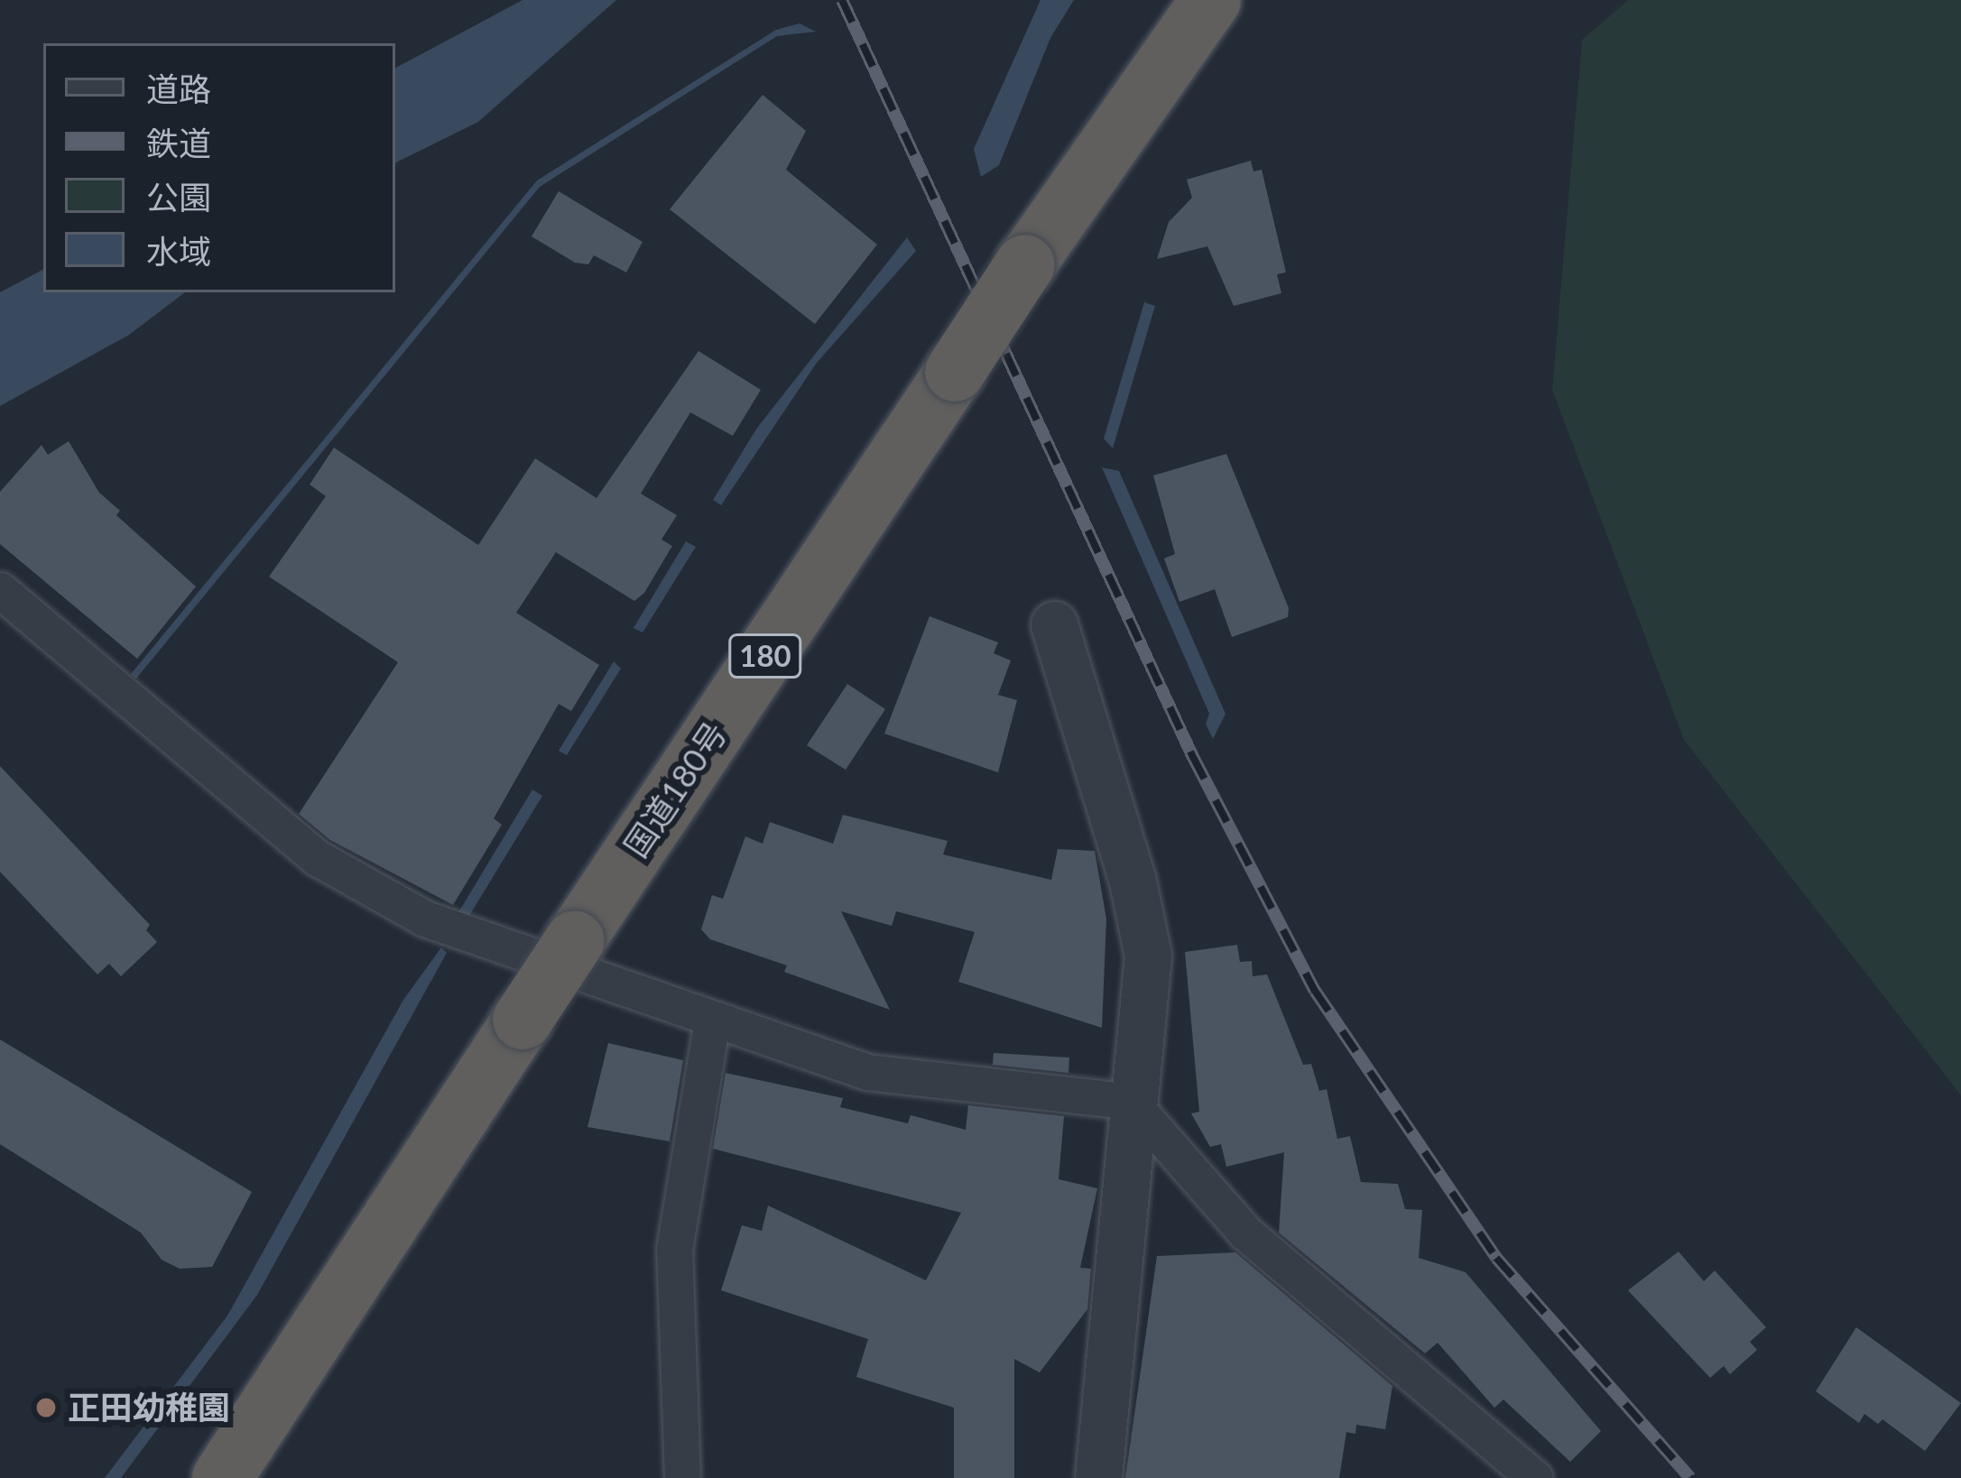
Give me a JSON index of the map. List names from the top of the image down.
{
  "streets": {
    "highway": ["180", "国道180号"]
  },
  "places": ["正田幼稚園"],
  "legend": [
    "道路",
    "鉄道",
    "公園",
    "水域"
  ]
}
